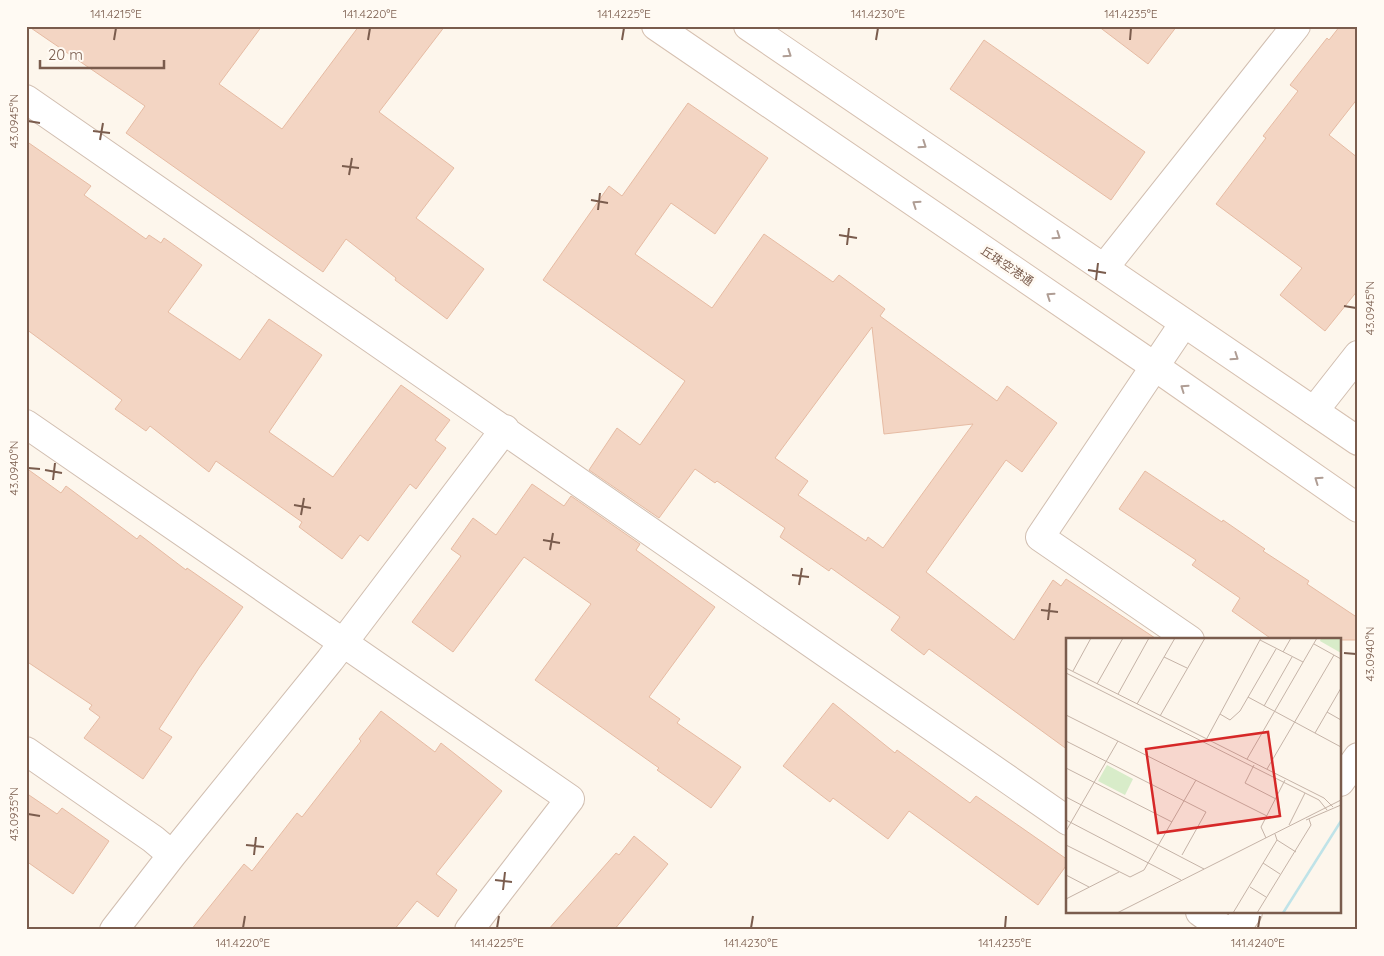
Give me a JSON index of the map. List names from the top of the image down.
{
  "streets": {
    "street": ["丘珠空港通"]
  },
  "scale_bar": "20 m",
  "coordinates": [
    "141.4215°E",
    "141.4220°E",
    "141.4225°E",
    "141.4230°E",
    "141.4235°E",
    "43.0945°N",
    "43.0940°N",
    "43.0935°N",
    "141.4240°E"
  ]
}
